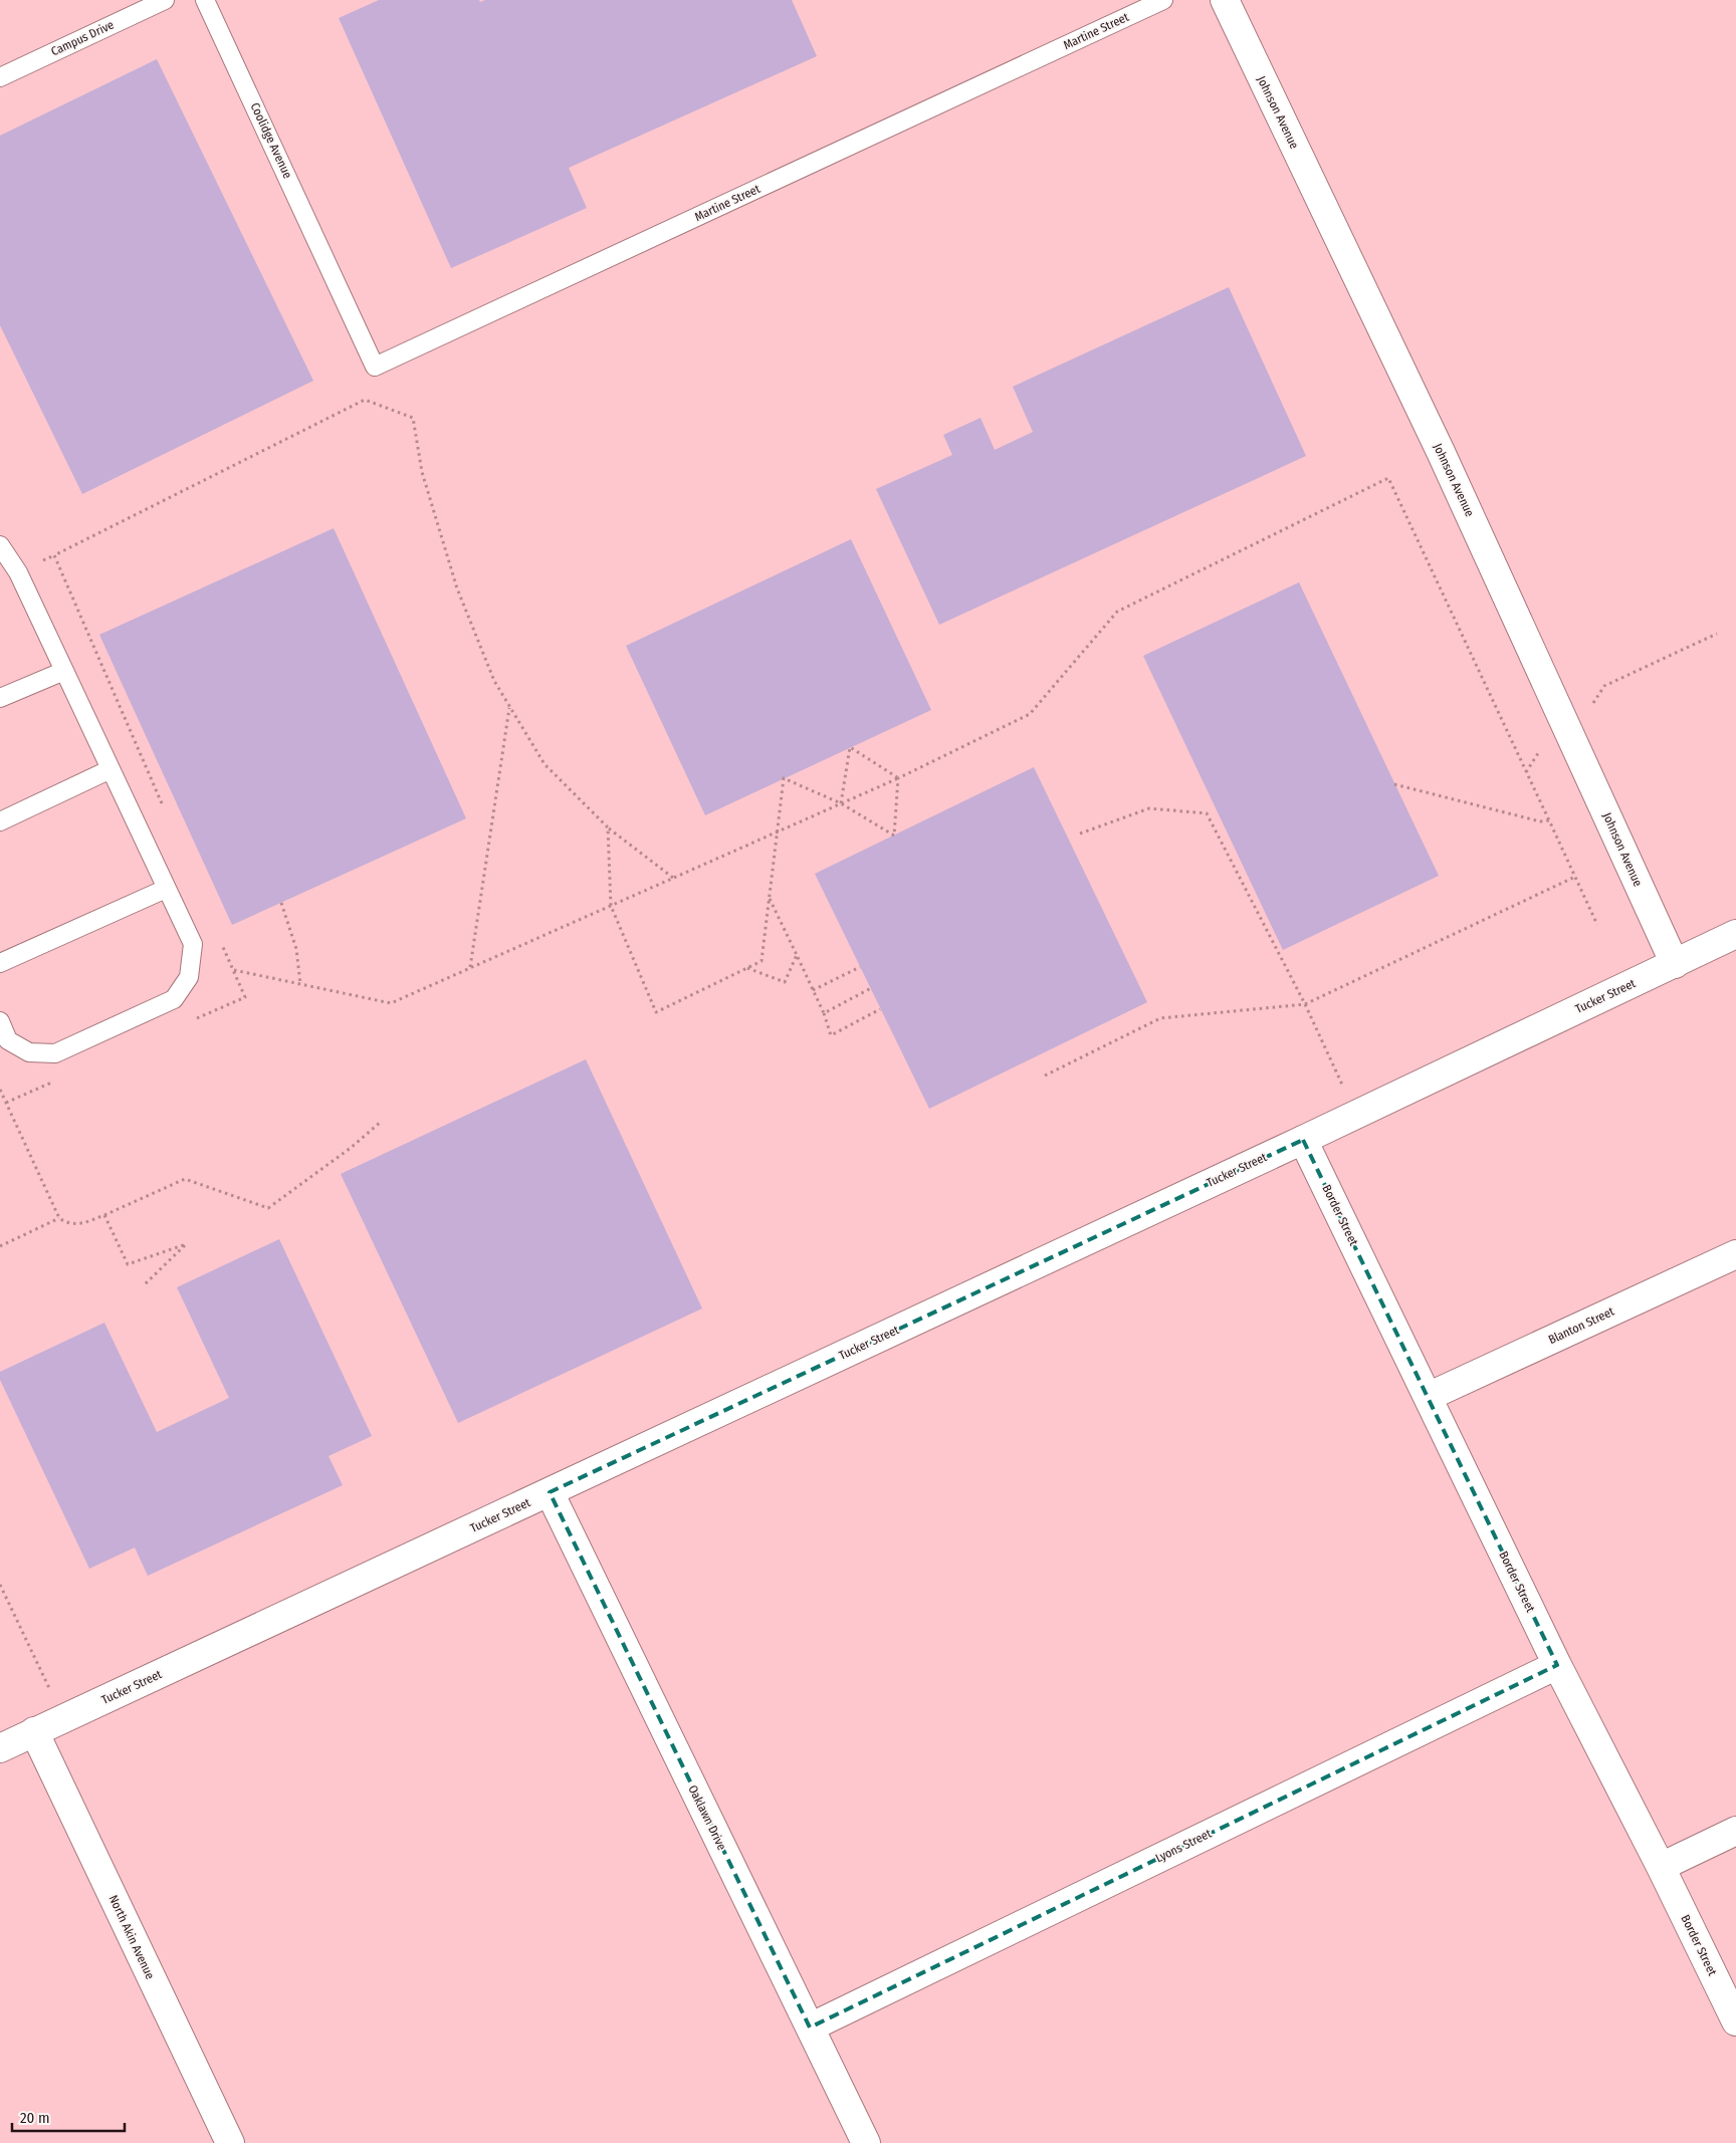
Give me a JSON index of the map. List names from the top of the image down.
{
  "streets": {
    "street": [
      "Johnson Avenue",
      "Tucker Street",
      "Border Street",
      "Blanton Street",
      "Oaklawn Drive",
      "Lyons Street",
      "North Akin Avenue"
    ],
    "lane": ["Martine Street", "Campus Drive", "Coolidge Avenue"]
  },
  "crossings": [
    ["Martine Street", "Coolidge Avenue"],
    ["Johnson Avenue", "Tucker Street"],
    ["Tucker Street", "Border Street"],
    ["Tucker Street", "Oaklawn Drive"],
    ["Tucker Street", "North Akin Avenue"],
    ["Border Street", "Blanton Street"],
    ["Border Street", "Lyons Street"],
    ["Oaklawn Drive", "Lyons Street"]
  ],
  "scale_bar": "20 m"
}
